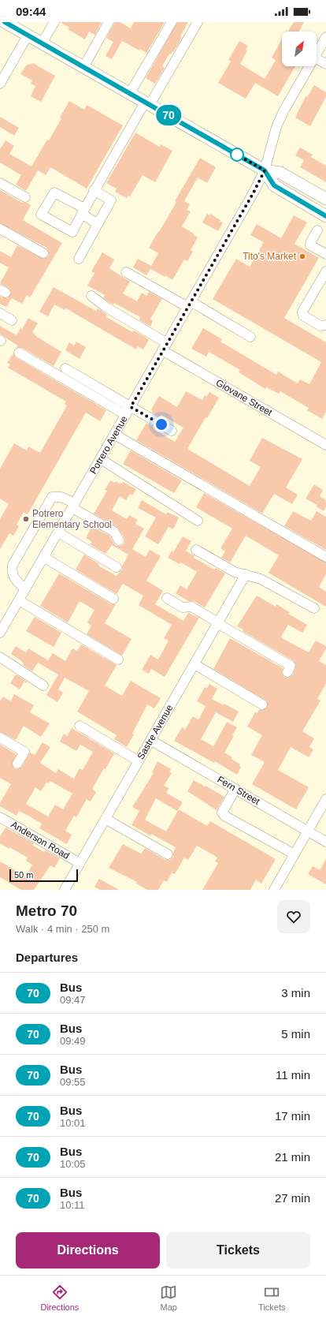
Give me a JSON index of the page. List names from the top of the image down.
{
  "streets": {
    "street": [
      "Giovane Street",
      "Potrero Avenue",
      "Sastre Avenue",
      "Fern Street",
      "Anderson Road"
    ]
  },
  "crossings": [
    ["Giovane Street", "Potrero Avenue"],
    ["Sastre Avenue", "Fern Street"],
    ["Sastre Avenue", "Anderson Road"]
  ],
  "places": ["Tito's Market", "Potrero Elementary School"],
  "lines": ["bus line 70"],
  "scale_bar": "50 m",
  "north": "top right",
  "page": {
    "status": "09:44",
    "on_map": "70",
    "scale": "50 m",
    "heading": [
      ["Metro 70", "Walk · 4 min · 250 m"],
      "Departures"
    ],
    "list": [
      {
        "mark": "70",
        "name": "Bus",
        "note": "09:47",
        "value": "3 min"
      },
      {
        "mark": "70",
        "name": "Bus",
        "note": "09:49",
        "value": "5 min"
      },
      {
        "mark": "70",
        "name": "Bus",
        "note": "09:55",
        "value": "11 min"
      },
      {
        "mark": "70",
        "name": "Bus",
        "note": "10:01",
        "value": "17 min"
      },
      {
        "mark": "70",
        "name": "Bus",
        "note": "10:05",
        "value": "21 min"
      },
      {
        "mark": "70",
        "name": "Bus",
        "note": "10:11",
        "value": "27 min"
      }
    ],
    "buttons": ["Directions", "Tickets"],
    "tabs": ["Directions", "Map", "Tickets"]
  }
}
